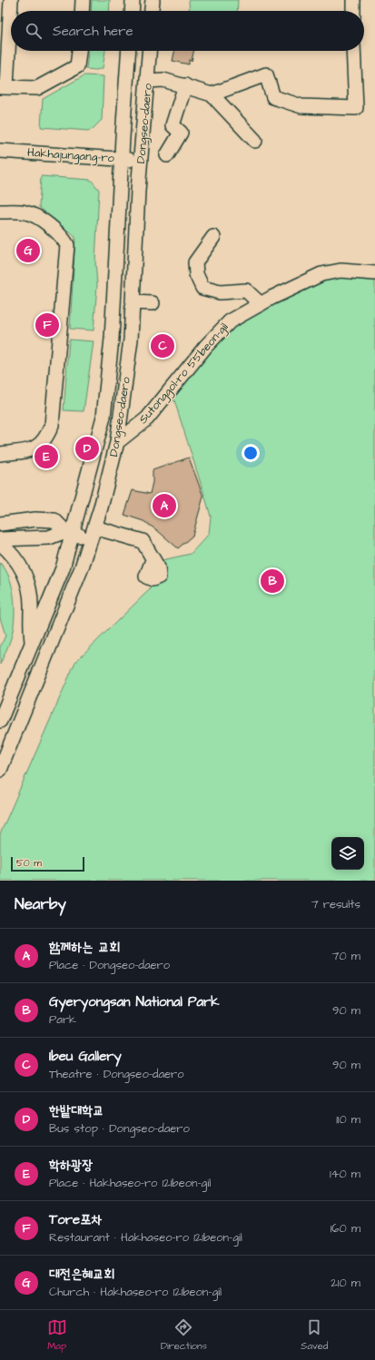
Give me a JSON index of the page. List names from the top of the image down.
{
  "streets": {
    "street": ["Dongseo-daero", "Hakhajungang-ro", "Sutonggol-ro 55beon-gil"]
  },
  "crossings": [
    ["Dongseo-daero", "Hakhajungang-ro"],
    ["Dongseo-daero", "Sutonggol-ro 55beon-gil"]
  ],
  "scale_bar": "50 m",
  "page": {
    "search": "Search here",
    "pins": [
      "G",
      "F",
      "C",
      "D",
      "E",
      "A",
      "B"
    ],
    "scale": "50 m",
    "heading": ["Nearby", "7 results"],
    "list": [
      {
        "mark": "A",
        "name": "함께하는 교회",
        "note": "Place · Dongseo-daero",
        "value": "70 m"
      },
      {
        "mark": "B",
        "name": "Gyeryongsan National Park",
        "note": "Park",
        "value": "90 m"
      },
      {
        "mark": "C",
        "name": "Ibeu Gallery",
        "note": "Theatre · Dongseo-daero",
        "value": "90 m"
      },
      {
        "mark": "D",
        "name": "한밭대학교",
        "note": "Bus stop · Dongseo-daero",
        "value": "110 m"
      },
      {
        "mark": "E",
        "name": "학하광장",
        "note": "Place · Hakhaseo-ro 121beon-gil",
        "value": "140 m"
      },
      {
        "mark": "F",
        "name": "Tore포차",
        "note": "Restaurant · Hakhaseo-ro 121beon-gil",
        "value": "160 m"
      },
      {
        "mark": "G",
        "name": "대전은혜교회",
        "note": "Church · Hakhaseo-ro 121beon-gil",
        "value": "210 m"
      }
    ],
    "nav": ["Map", "Directions", "Saved"]
  }
}
